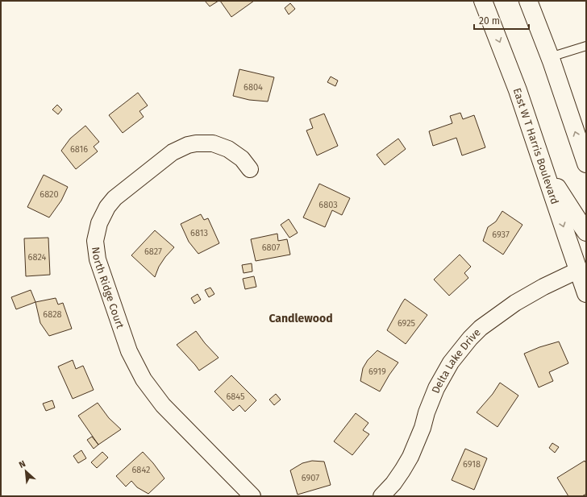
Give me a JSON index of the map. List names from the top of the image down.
{
  "streets": {
    "main road": ["East W T Harris Boulevard"],
    "street": ["North Ridge Court", "Delta Lake Drive"]
  },
  "crossings": [
    ["East W T Harris Boulevard", "Delta Lake Drive"]
  ],
  "districts": ["Candlewood"],
  "house_numbers": [
    "6804",
    "6816",
    "6820",
    "6803",
    "6813",
    "6937",
    "6807",
    "6827",
    "6824",
    "6828",
    "6925",
    "6919",
    "6845",
    "6918",
    "6842",
    "6907"
  ],
  "scale_bar": "20 m",
  "north": "top left"
}
